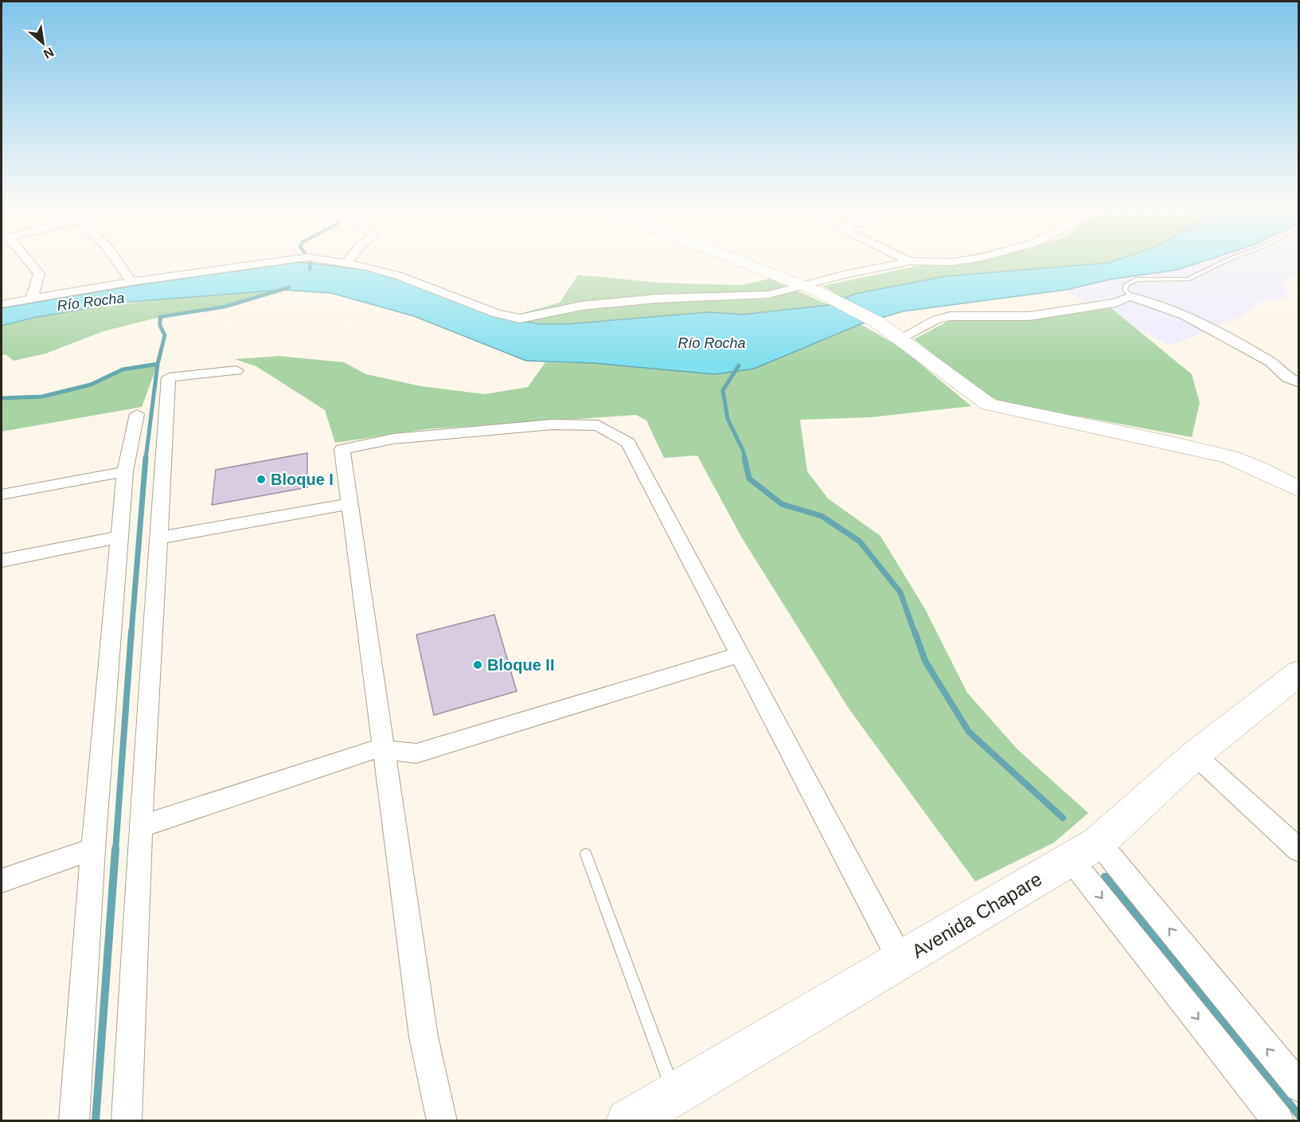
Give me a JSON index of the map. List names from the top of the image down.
{
  "streets": {
    "main road": ["Avenida Chapare"]
  },
  "water": ["Río Rocha"],
  "places": ["Bloque I", "Bloque II"],
  "north": "bottom right"
}
